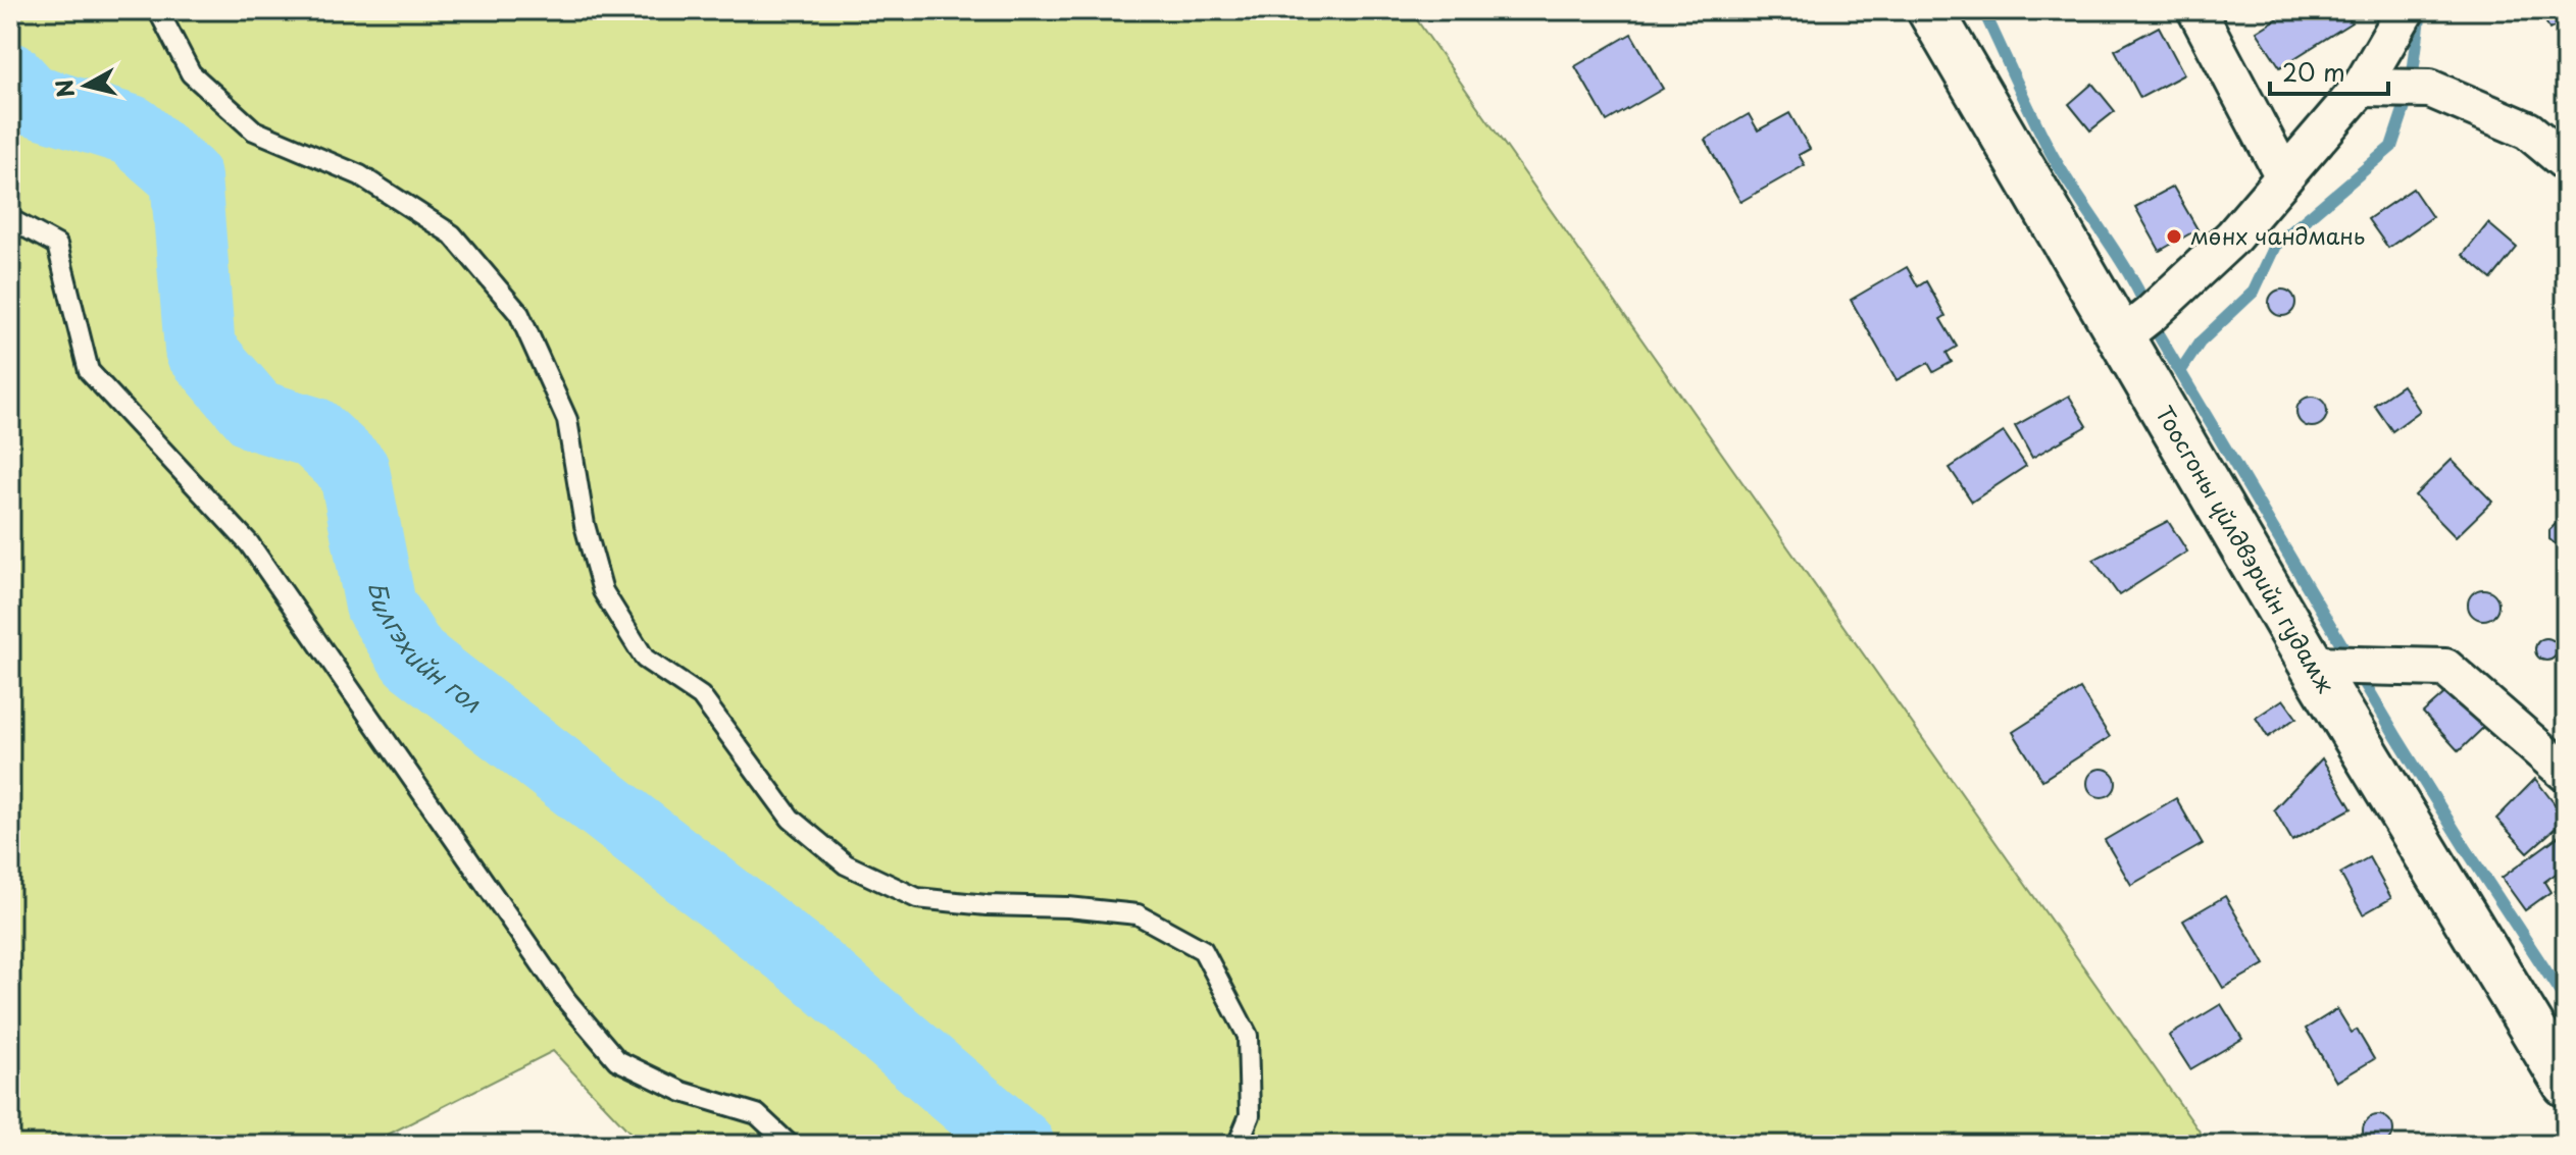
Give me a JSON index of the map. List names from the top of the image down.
{
  "streets": {
    "main road": ["Тоосгоны үйлдвэрийн гудамж"]
  },
  "water": ["Билгэхийн гол"],
  "places": ["мөнх чандмань"],
  "scale_bar": "20 m",
  "north": "left"
}
